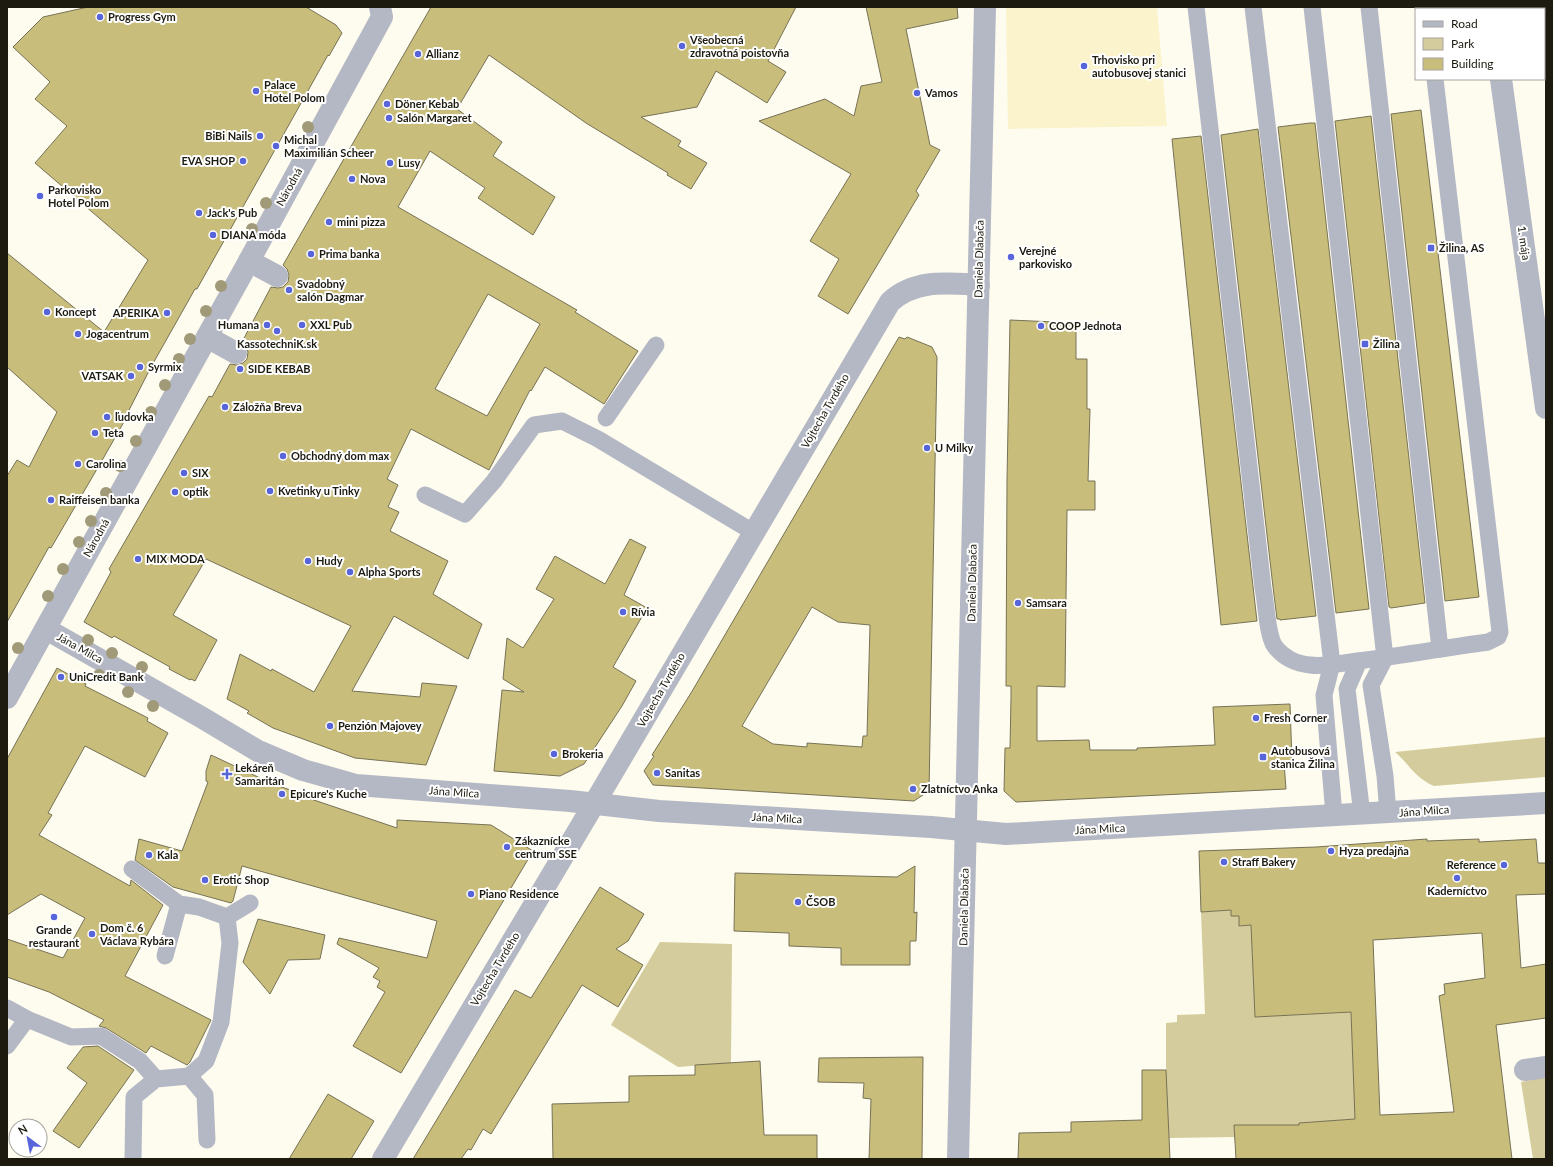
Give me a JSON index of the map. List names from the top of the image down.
{
  "streets": {
    "street": [
      "Národná",
      "1. mája",
      "Daniela Dlabača",
      "Vojtecha Tvrdého",
      "Jána Milca"
    ]
  },
  "crossings": [
    ["Národná", "Jána Milca"],
    ["Daniela Dlabača", "Vojtecha Tvrdého"],
    ["Daniela Dlabača", "Jána Milca"],
    ["Vojtecha Tvrdého", "Jána Milca"]
  ],
  "places": {
    "other": [
      "Progress Gym",
      "Všeobecná zdravotná poistovňa",
      "Allianz",
      "Trhovisko pri autobusovej stanici",
      "Palace Hotel Polom",
      "Vamos",
      "Döner Kebab",
      "Salón Margaret",
      "BiBi Nails",
      "Michal Maximilián Scheer",
      "EVA SHOP",
      "Lusy",
      "Nova",
      "Parkovisko Hotel Polom",
      "Jack's Pub",
      "mini pizza",
      "DIANA móda",
      "Prima banka",
      "Verejné parkovisko",
      "Svadobný salón Dagmar",
      "Koncept",
      "APERIKA",
      "Humana",
      "XXL Pub",
      "COOP Jednota",
      "KassotechniK.sk",
      "Jogacentrum",
      "Syrmix",
      "SIDE KEBAB",
      "VATSAK",
      "Záložňa Breva",
      "ľudovka",
      "Teta",
      "U Milky",
      "Obchodný dom max",
      "Carolina",
      "SIX",
      "Kvetinky u Tinky",
      "optik",
      "Raiffeisen banka",
      "MIX MODA",
      "Hudy",
      "Alpha Sports",
      "Samsara",
      "Rívia",
      "UniCredit Bank",
      "Fresh Corner",
      "Penzión Majovey",
      "Brokeria",
      "Sanitas",
      "Zlatníctvo Anka",
      "Epicure's Kuche",
      "Zákaznícke centrum SSE",
      "Hyza predajňa",
      "Kala",
      "Straff Bakery",
      "Reference",
      "Kaderníctvo",
      "Erotic Shop",
      "Piano Residence",
      "ČSOB",
      "Grande restaurant",
      "Dom č. 6 Václava Rybára"
    ],
    "transit": ["Žilina, AS", "Žilina", "Autobusová stanica Žilina"],
    "health": ["Lekáreň Samaritán"]
  },
  "legend": ["Road", "Park", "Building"],
  "north": "top left"
}
